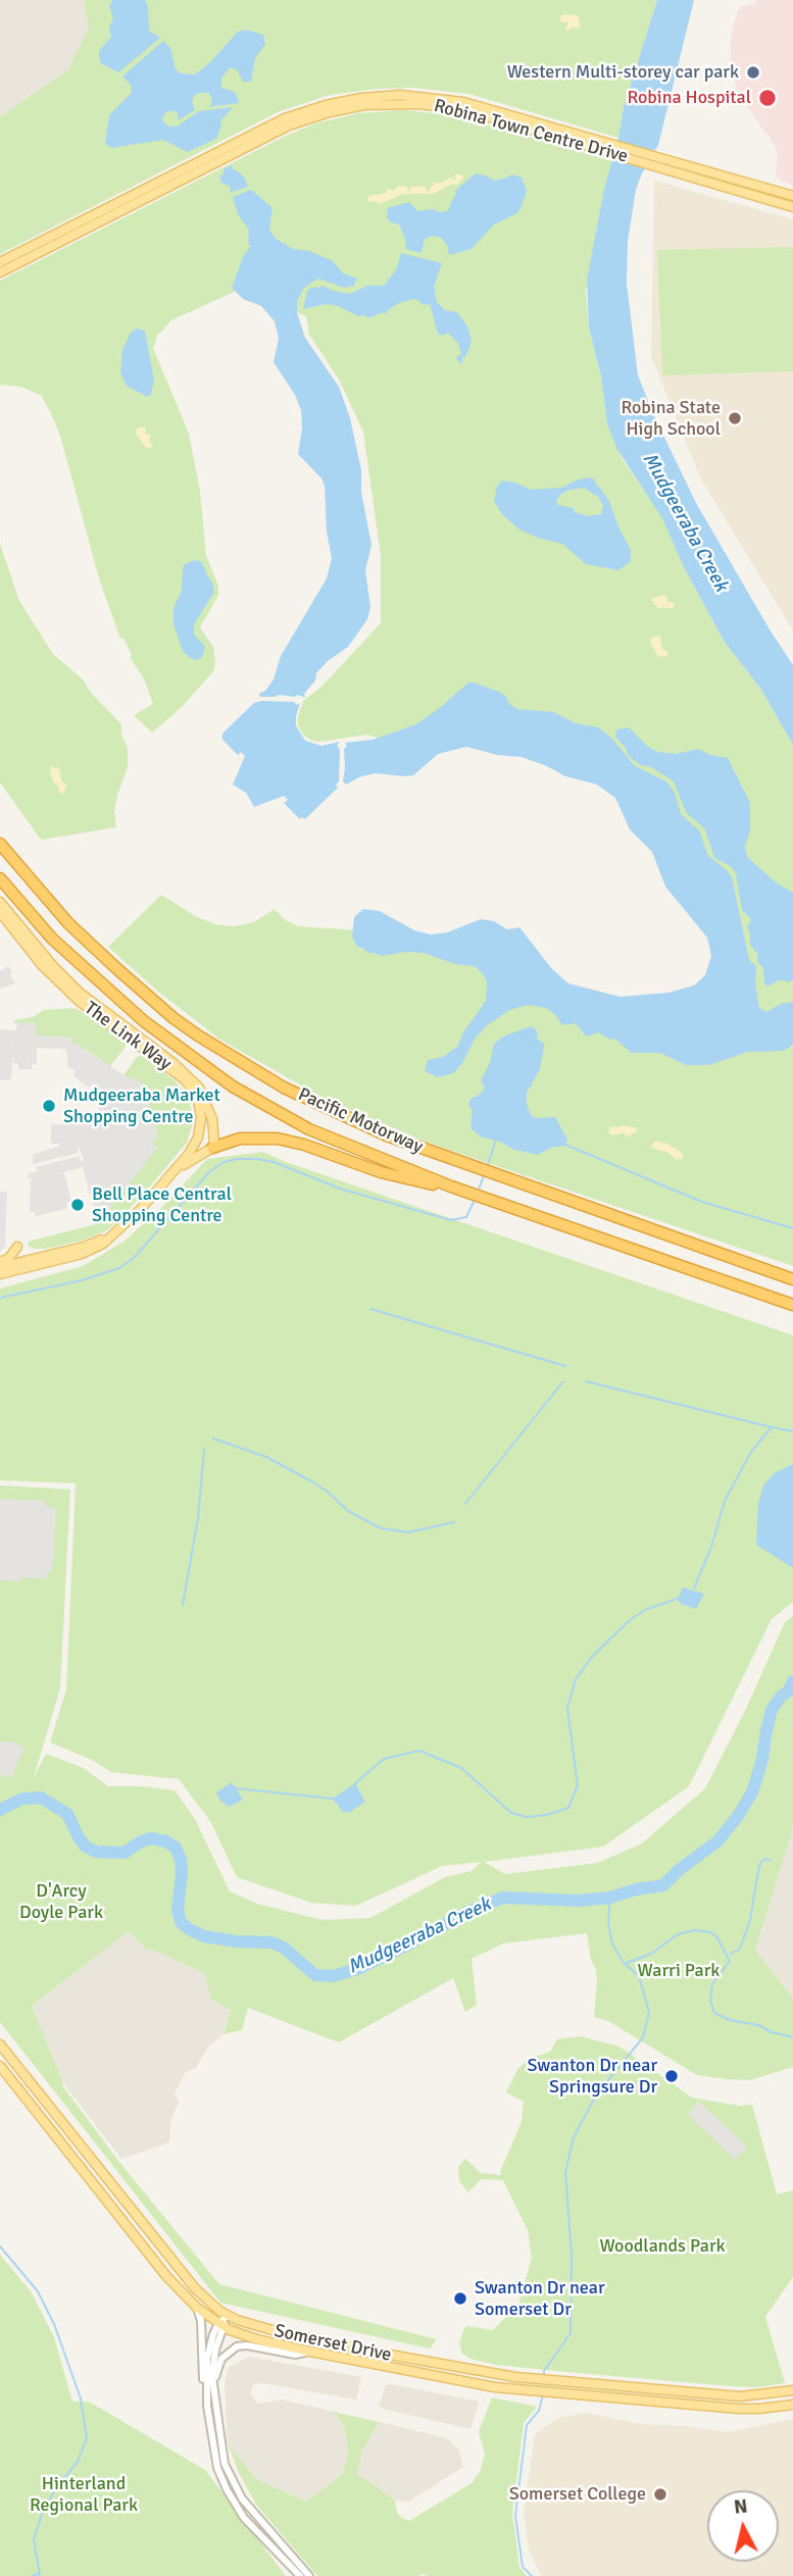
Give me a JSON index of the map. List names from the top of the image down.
{
  "streets": {
    "highway": ["Pacific Motorway"],
    "main road": ["Robina Town Centre Drive", "The Link Way", "Somerset Drive"]
  },
  "water": ["Mudgeeraba Creek"],
  "parks": [
    "D'Arcy Doyle Park",
    "Warri Park",
    "Woodlands Park",
    "Hinterland Regional Park"
  ],
  "places": [
    "Western Multi-storey car park",
    "Robina Hospital",
    "Robina State High School",
    "Mudgeeraba Market Shopping Centre",
    "Bell Place Central Shopping Centre",
    "Swanton Dr near Springsure Dr",
    "Swanton Dr near Somerset Dr",
    "Somerset College"
  ],
  "north": "top"
}
